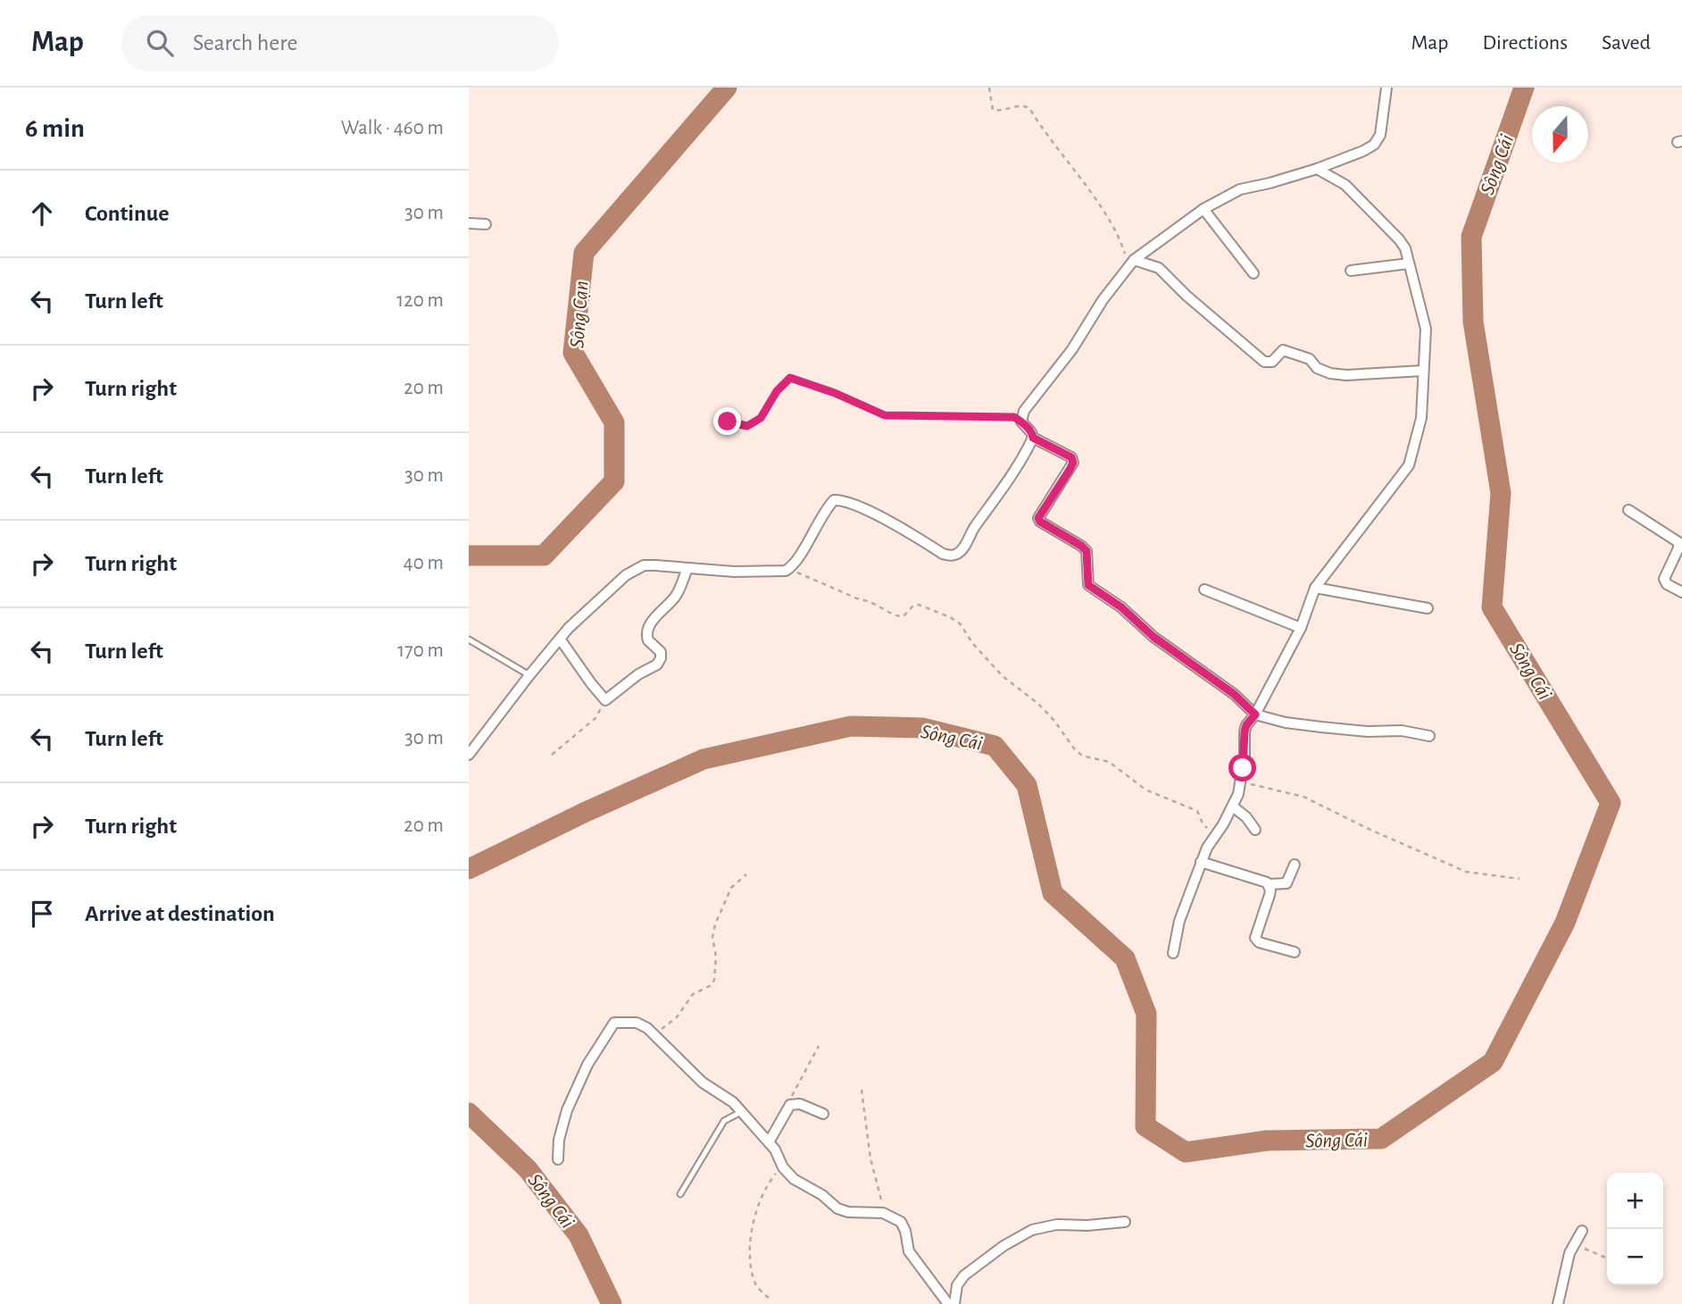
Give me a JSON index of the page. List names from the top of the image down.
{
  "water": ["Sông Cái", "Sông Cạn"],
  "north": "bottom",
  "page": {
    "header": "Map",
    "search": "Search here",
    "nav": ["Map", "Directions", "Saved"],
    "heading": ["6 min", "Walk · 460 m"],
    "list": [
      ["Continue", "30 m"],
      ["Turn left", "120 m"],
      ["Turn right", "20 m"],
      ["Turn left", "30 m"],
      ["Turn right", "40 m"],
      ["Turn left", "170 m"],
      ["Turn left", "30 m"],
      ["Turn right", "20 m"],
      "Arrive at destination"
    ],
    "map_buttons": ["+", "−"]
  }
}
